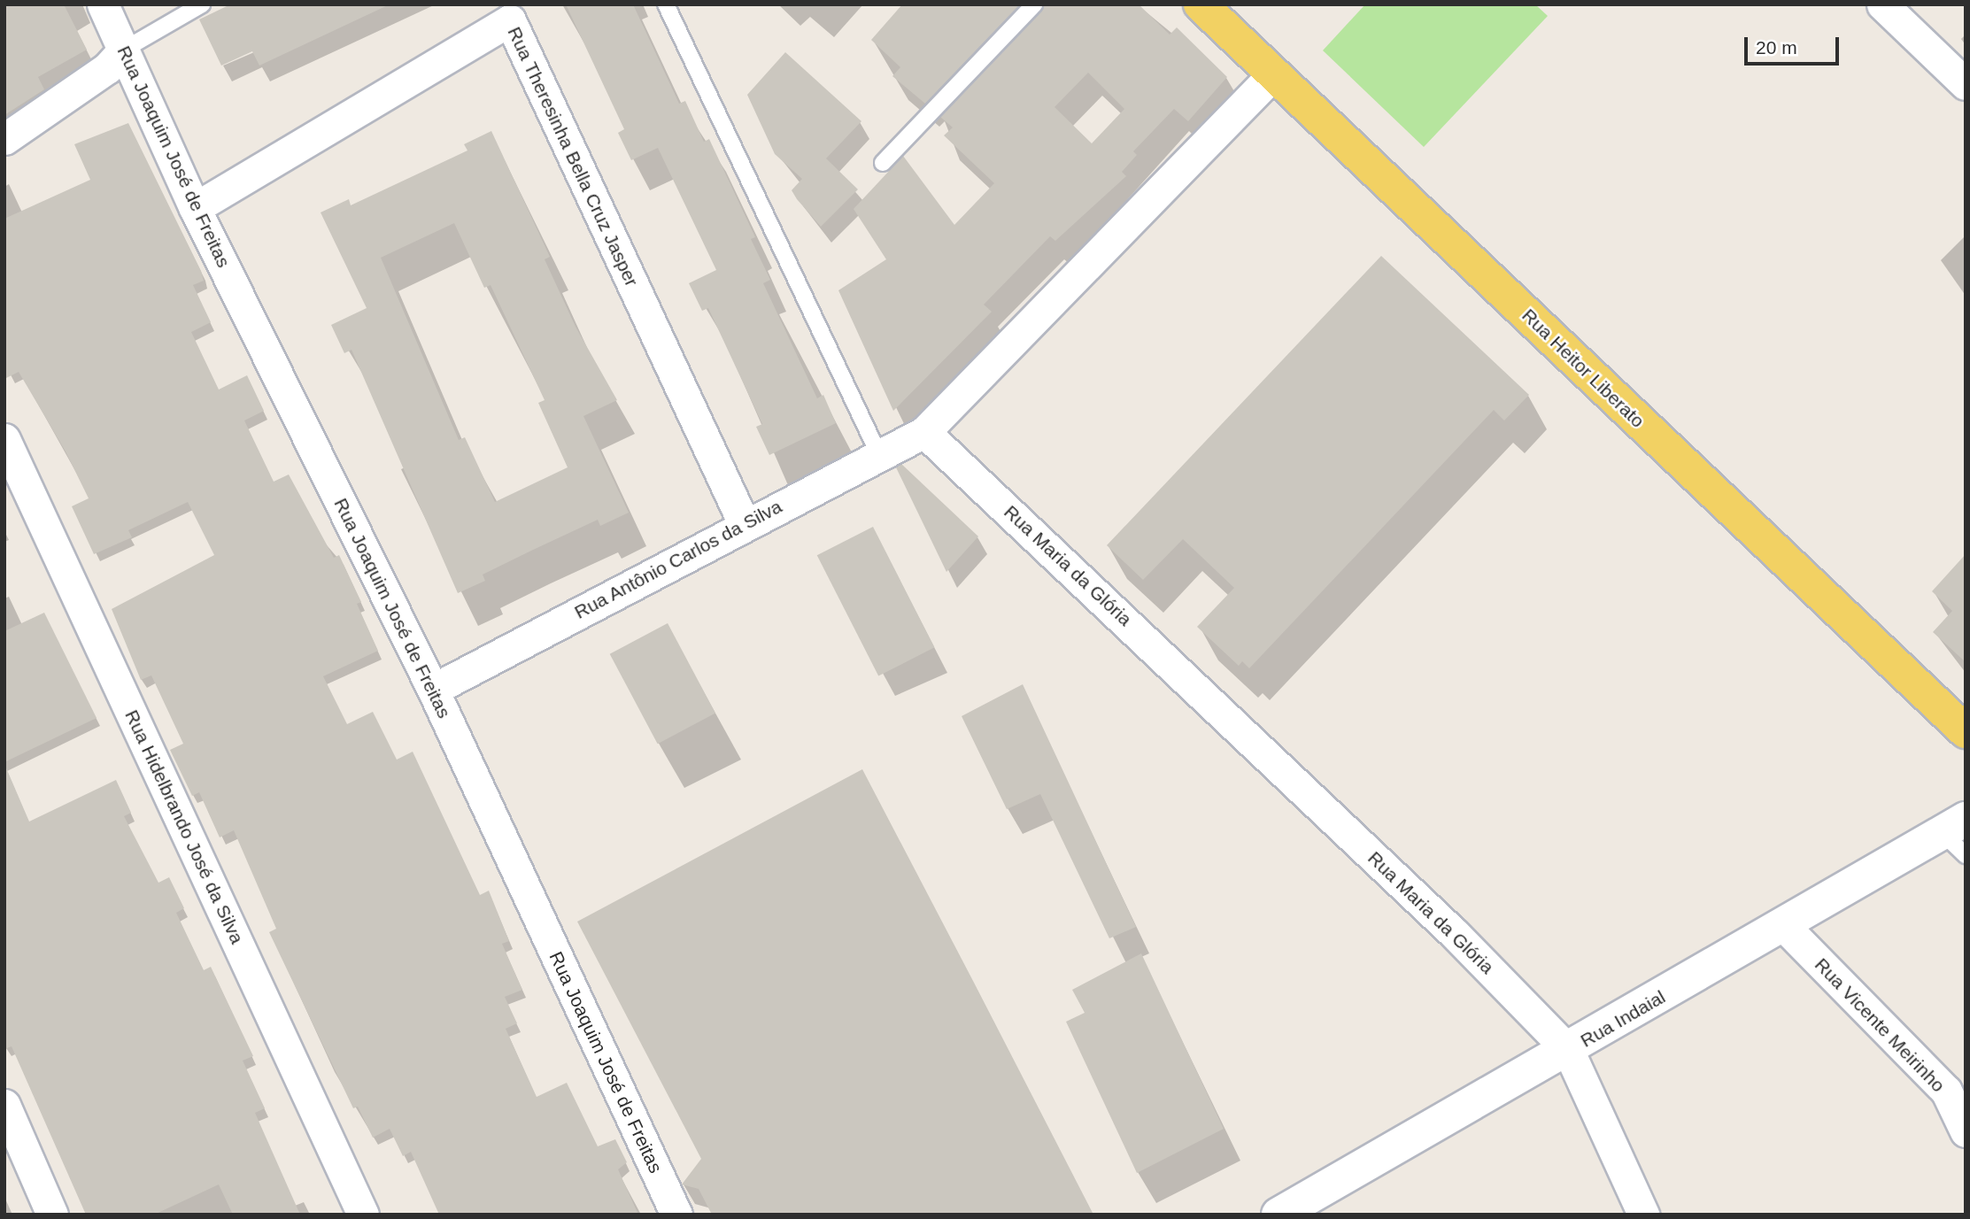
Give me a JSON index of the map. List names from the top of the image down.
{
  "streets": {
    "main road": ["Rua Heitor Liberato", "Rua Indaial"],
    "street": [
      "Rua Joaquim José de Freitas",
      "Rua Theresinha Bella Cruz Jasper",
      "Rua Antônio Carlos da Silva",
      "Rua Maria da Glória",
      "Rua Hidelbrando José da Silva",
      "Rua Vicente Meirinho"
    ]
  },
  "crossings": [
    ["Rua Joaquim José de Freitas", "Rua Theresinha Bella Cruz Jasper"],
    ["Rua Joaquim José de Freitas", "Rua Antônio Carlos da Silva"],
    ["Rua Theresinha Bella Cruz Jasper", "Rua Antônio Carlos da Silva"],
    ["Rua Antônio Carlos da Silva", "Rua Maria da Glória"],
    ["Rua Maria da Glória", "Rua Indaial"],
    ["Rua Indaial", "Rua Vicente Meirinho"]
  ],
  "scale_bar": "20 m"
}
